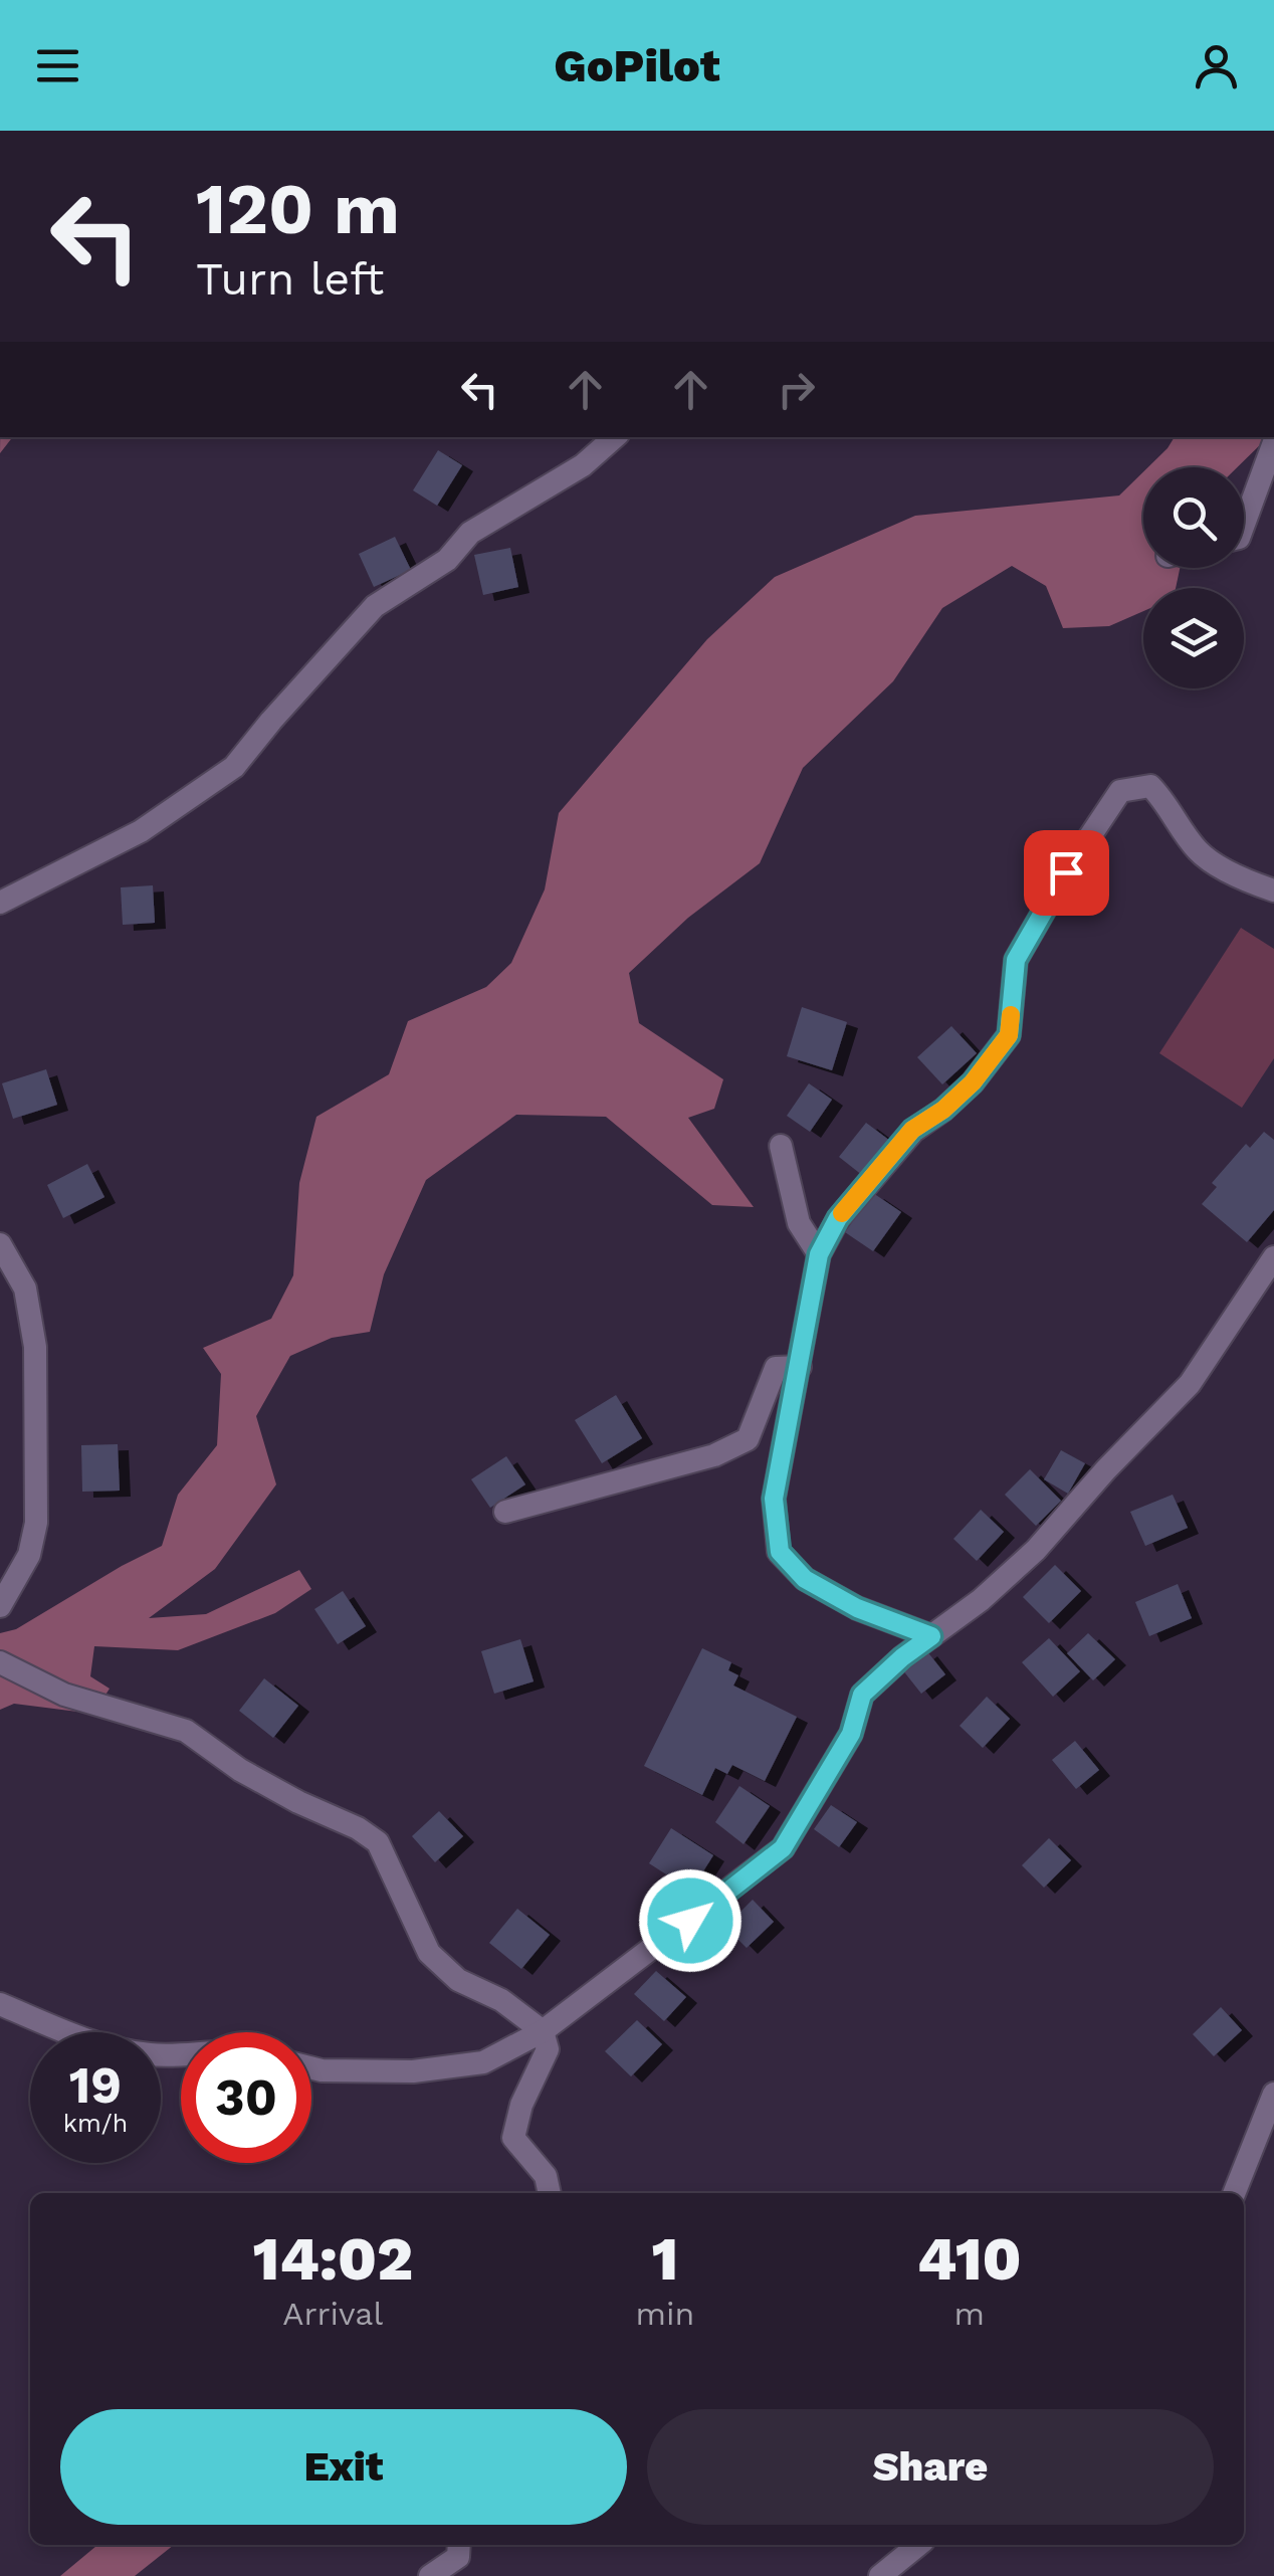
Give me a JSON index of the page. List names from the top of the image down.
{
  "page": {
    "header": "GoPilot",
    "turn": ["120 m", "Turn left"],
    "speed": "19 km/h",
    "limit": "30",
    "eta": [
      "14:02",
      "Arrival",
      "1",
      "min",
      "410",
      "m"
    ],
    "buttons": ["Exit", "Share"]
  }
}
